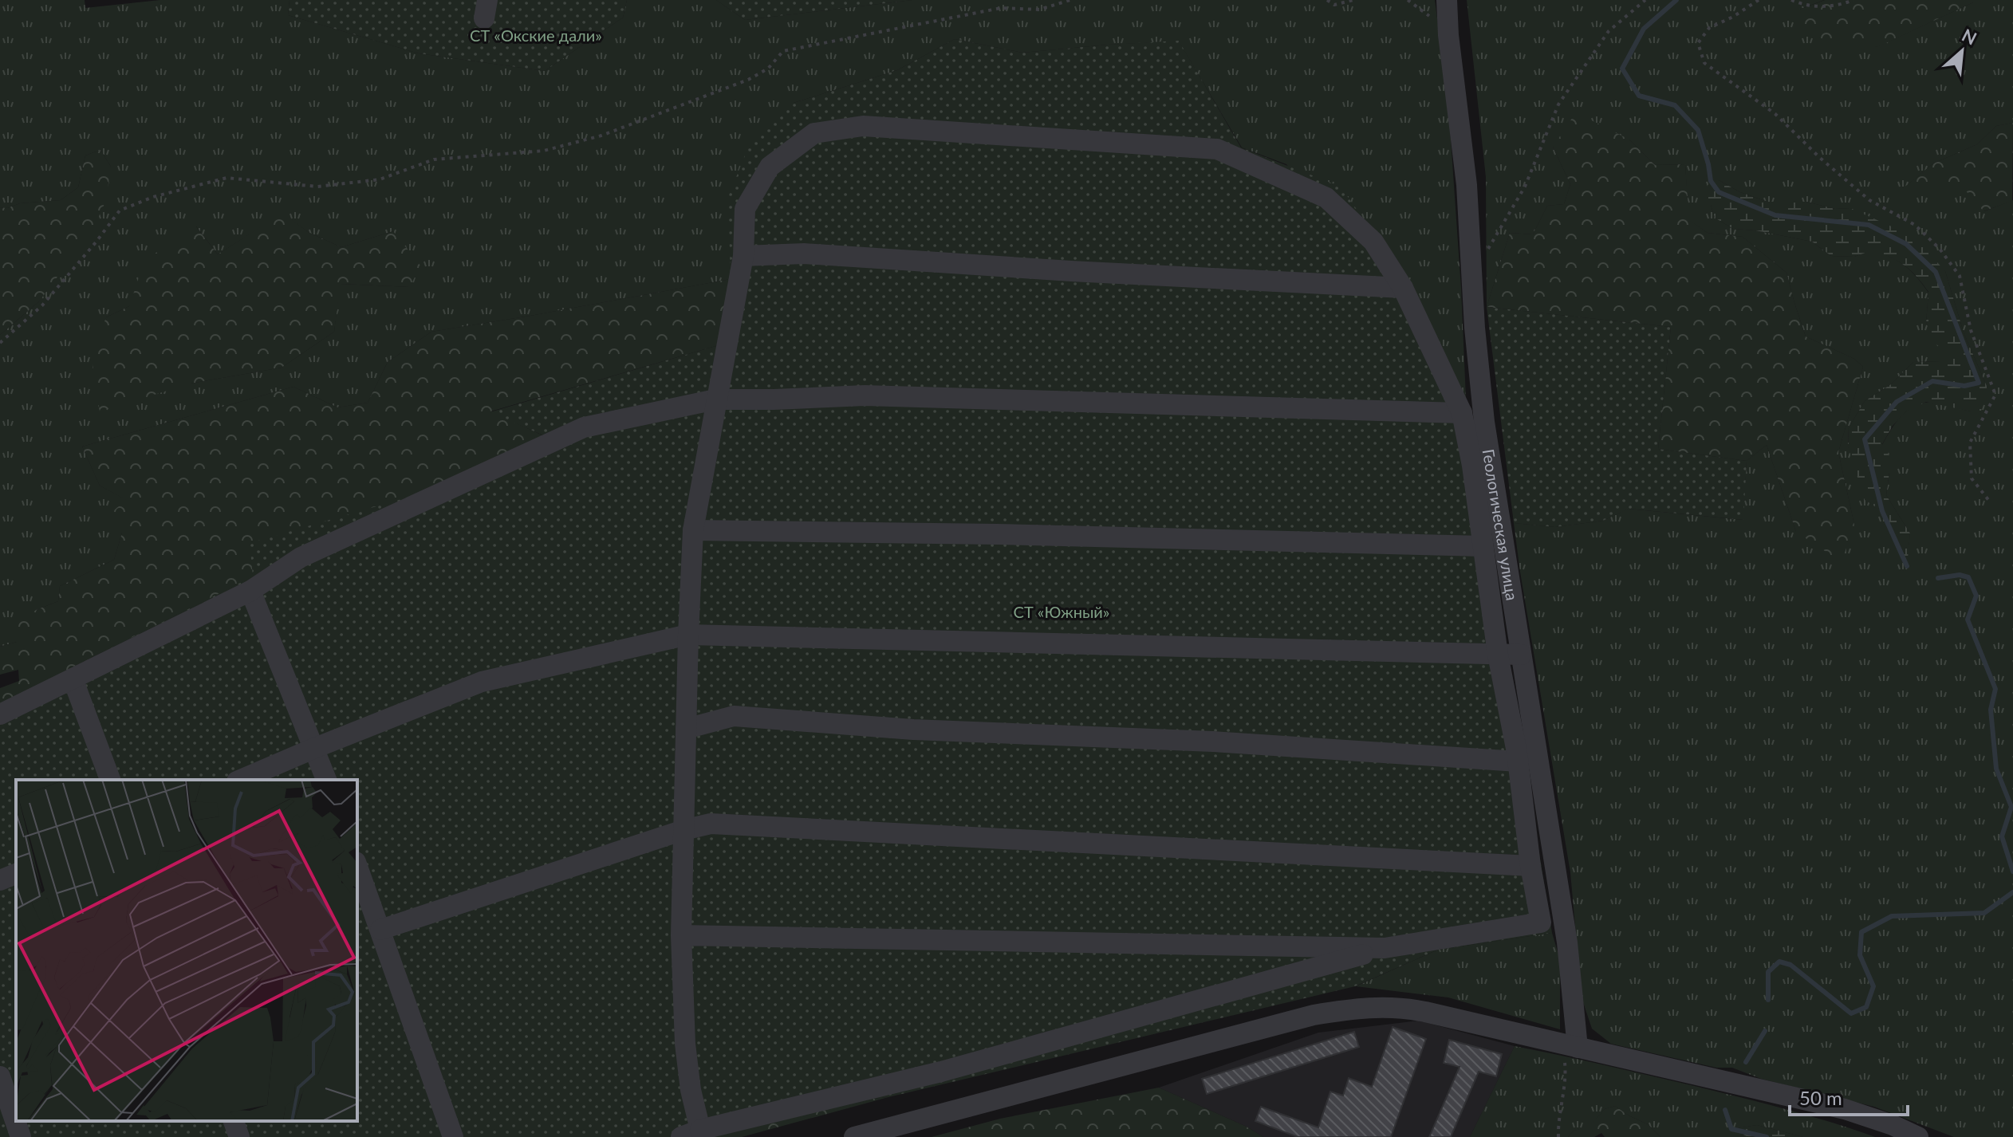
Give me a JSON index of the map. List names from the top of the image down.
{
  "streets": {
    "street": ["Геологическая улица"]
  },
  "parks": ["СТ «Окские дали»", "СТ «Южный»"],
  "scale_bar": "50 m",
  "north": "top right"
}
